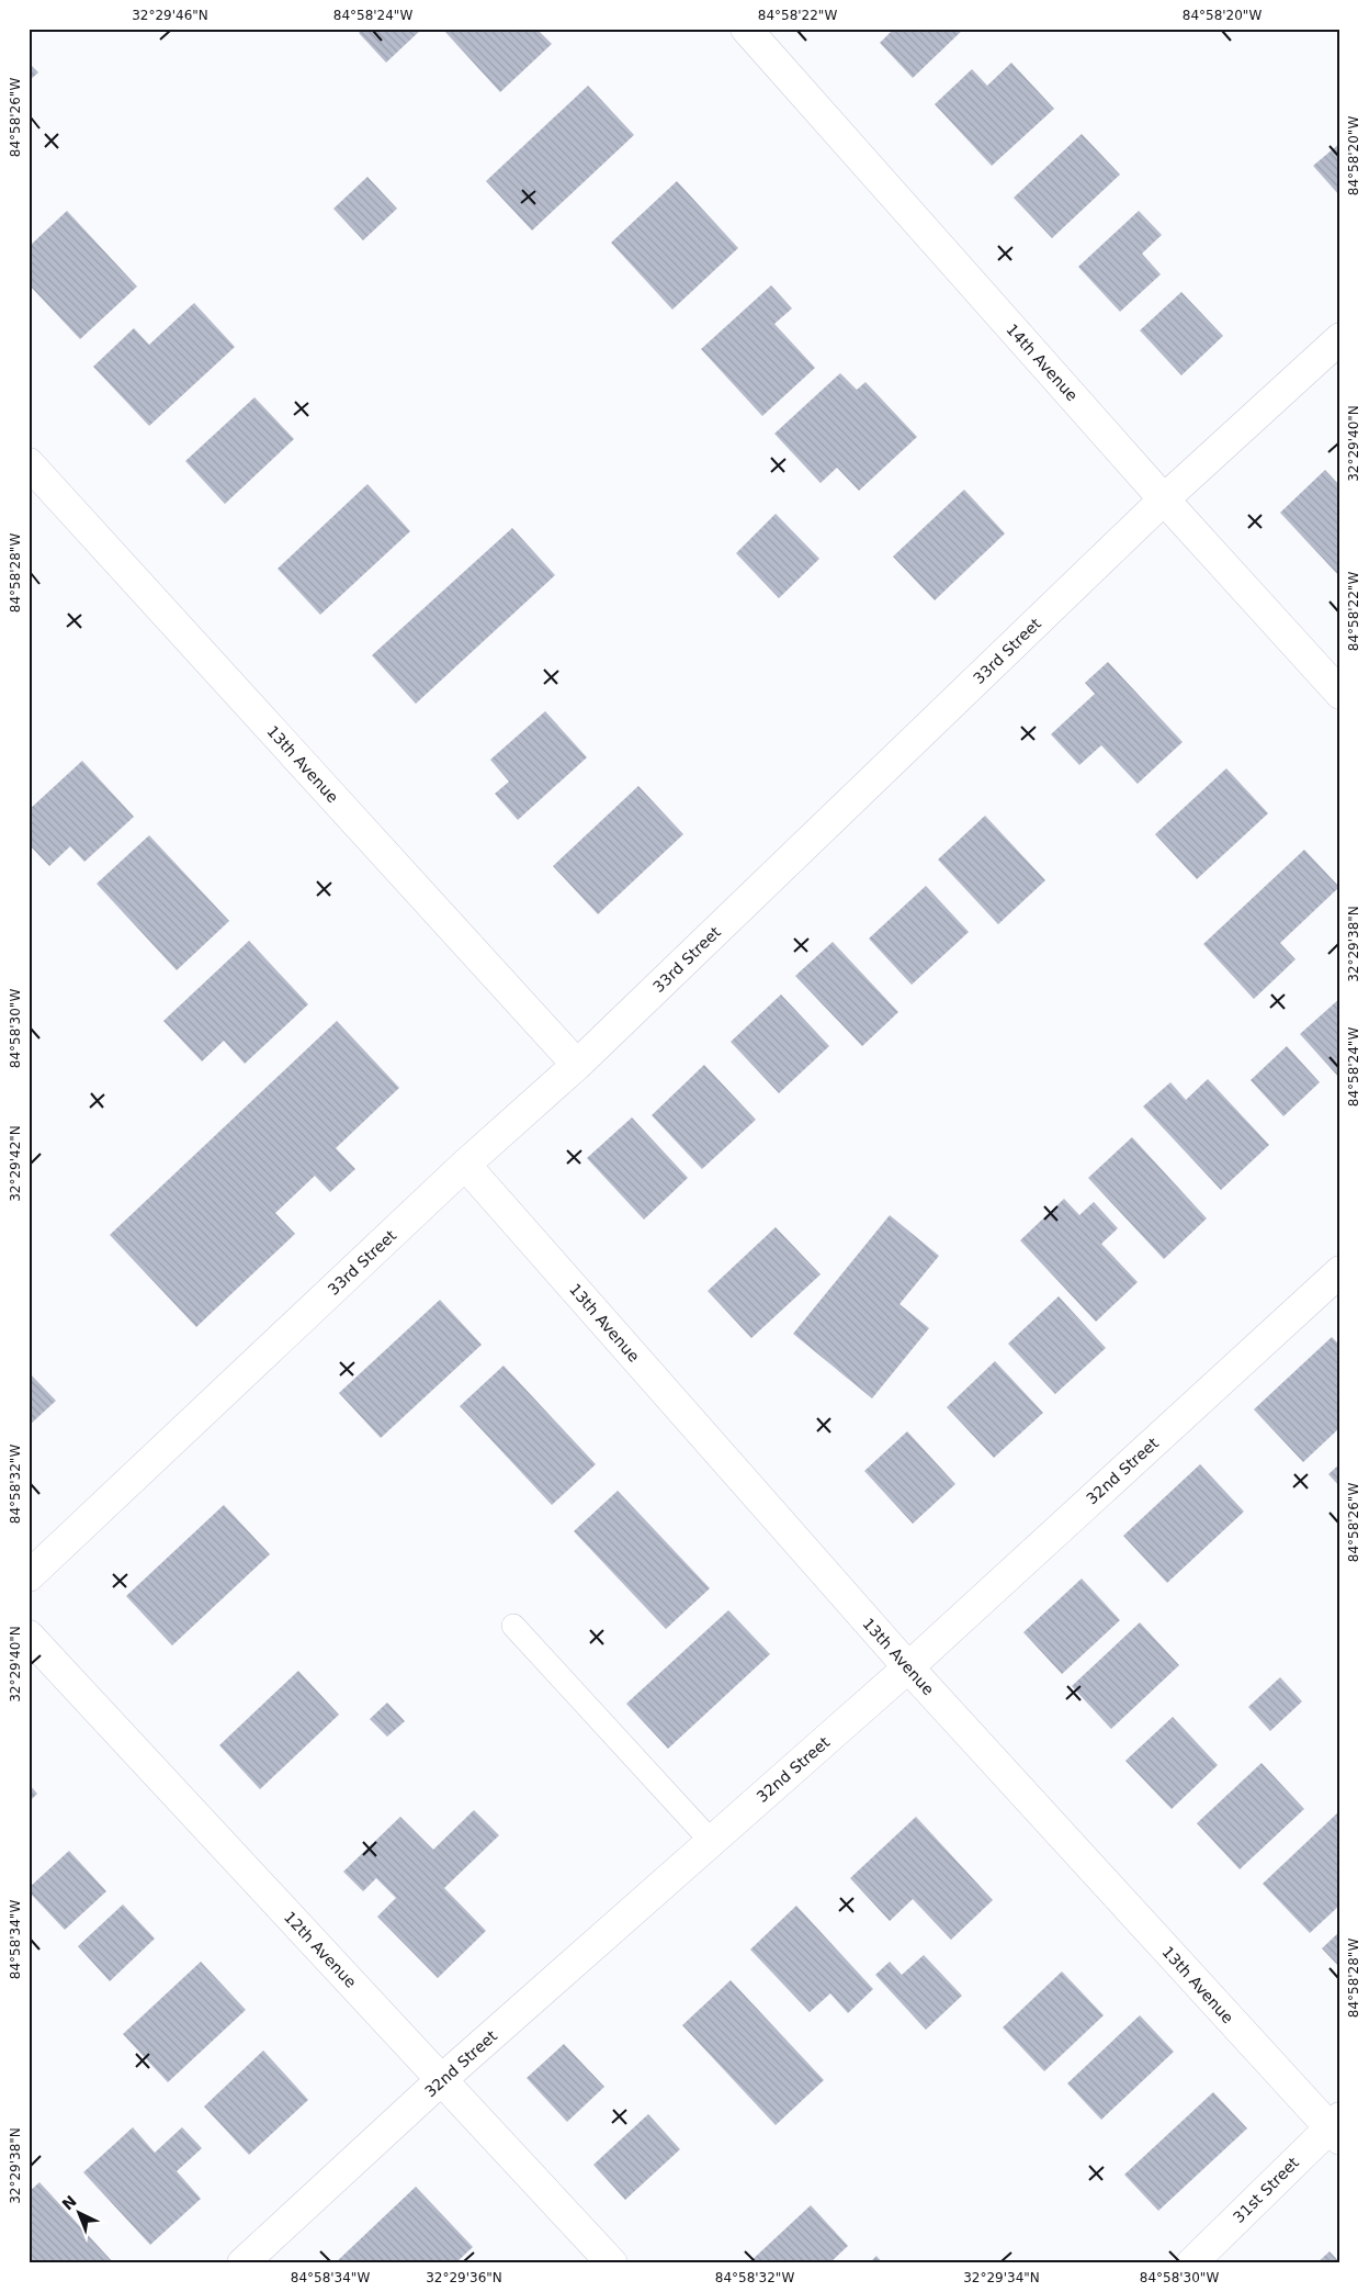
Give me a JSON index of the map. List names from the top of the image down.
{
  "streets": {
    "street": [
      "14th Avenue",
      "33rd Street",
      "13th Avenue",
      "32nd Street",
      "12th Avenue",
      "31st Street"
    ]
  },
  "crossings": [
    ["14th Avenue", "33rd Street"],
    ["33rd Street", "13th Avenue"],
    ["13th Avenue", "32nd Street"],
    ["13th Avenue", "31st Street"],
    ["32nd Street", "12th Avenue"]
  ],
  "north": "top left",
  "coordinates": [
    "32°29'46\"N",
    "84°58'24\"W",
    "84°58'22\"W",
    "84°58'20\"W",
    "84°58'26\"W",
    "32°29'40\"N",
    "84°58'28\"W",
    "32°29'38\"N",
    "84°58'30\"W",
    "32°29'42\"N",
    "84°58'32\"W",
    "84°58'34\"W",
    "32°29'36\"N",
    "32°29'34\"N"
  ]
}
